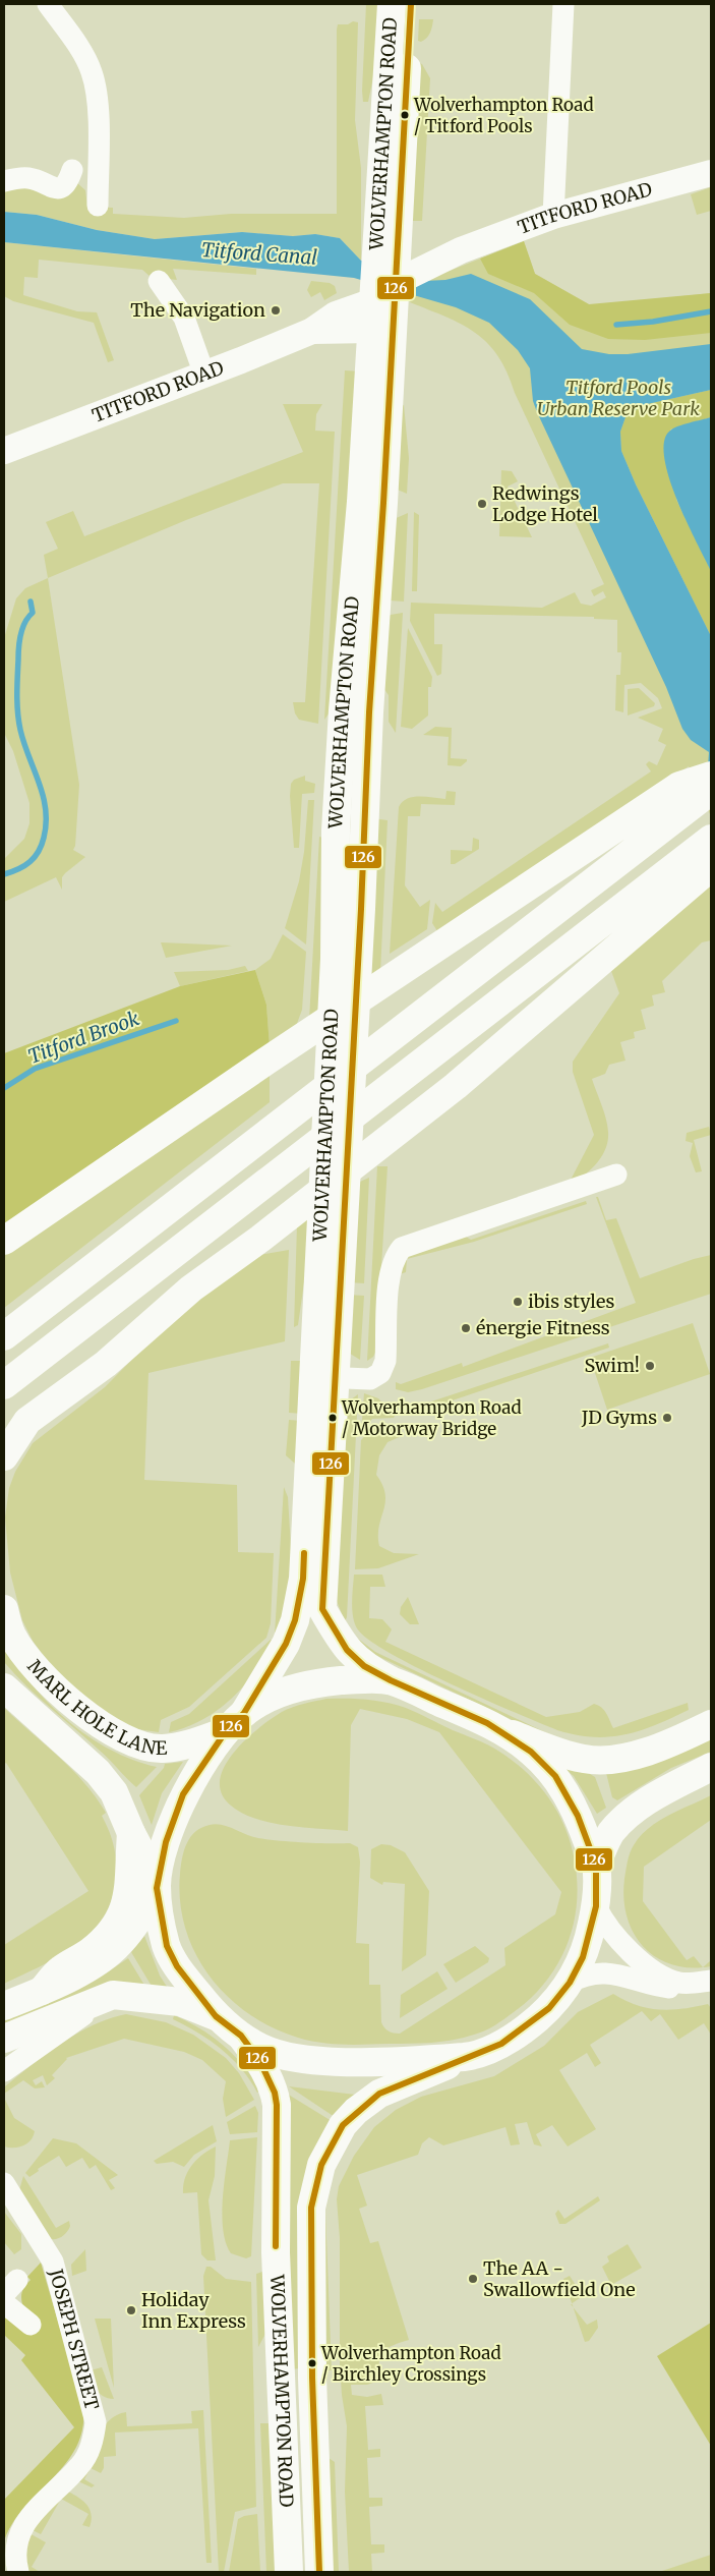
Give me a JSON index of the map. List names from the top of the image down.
{
  "streets": {
    "main road": ["WOLVERHAMPTON ROAD", "MARL HOLE LANE"],
    "street": ["TITFORD ROAD", "JOSEPH STREET"]
  },
  "crossings": [
    ["WOLVERHAMPTON ROAD", "TITFORD ROAD"],
    ["WOLVERHAMPTON ROAD", "MARL HOLE LANE"]
  ],
  "water": ["Titford Canal", "Titford Brook"],
  "parks": ["Titford Pools Urban Reserve Park"],
  "places": [
    "Wolverhampton Road / Titford Pools",
    "The Navigation",
    "Redwings Lodge Hotel",
    "ibis styles",
    "énergie Fitness",
    "Swim!",
    "Wolverhampton Road / Motorway Bridge",
    "JD Gyms",
    "The AA - Swallowfield One",
    "Holiday Inn Express",
    "Wolverhampton Road / Birchley Crossings"
  ],
  "lines": ["transit line 126"]
}
